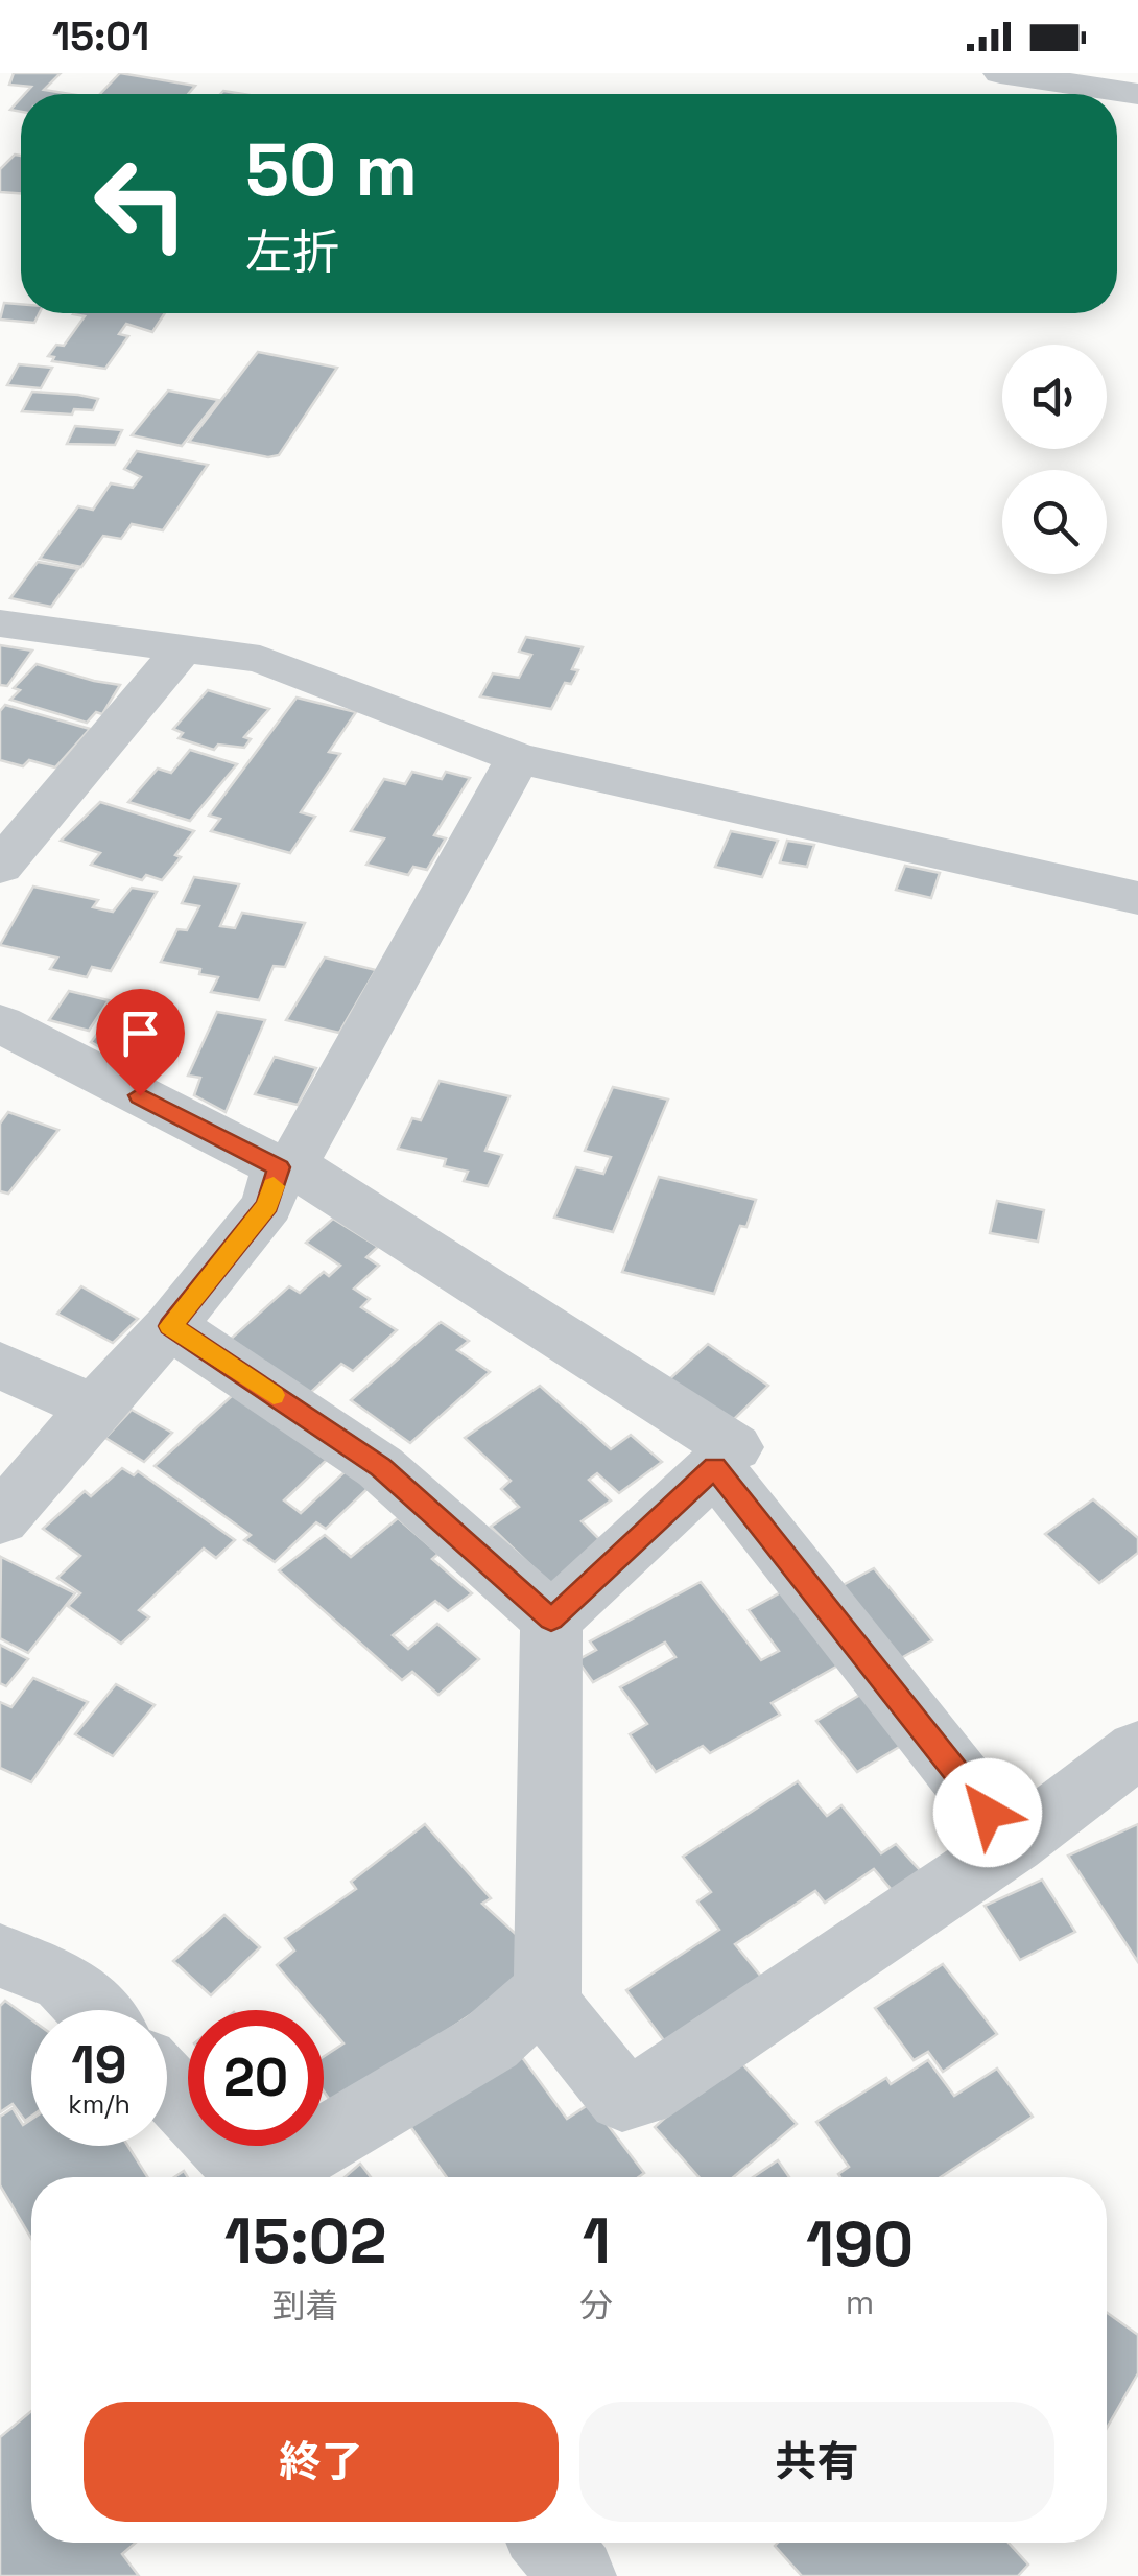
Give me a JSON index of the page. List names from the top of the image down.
{
  "page": {
    "status": "15:01",
    "turn": ["50 m", "左折"],
    "speed": "19 km/h",
    "limit": "20",
    "eta": [
      "15:02",
      "到着",
      "1",
      "分",
      "190",
      "m"
    ],
    "buttons": ["終了", "共有"]
  }
}
